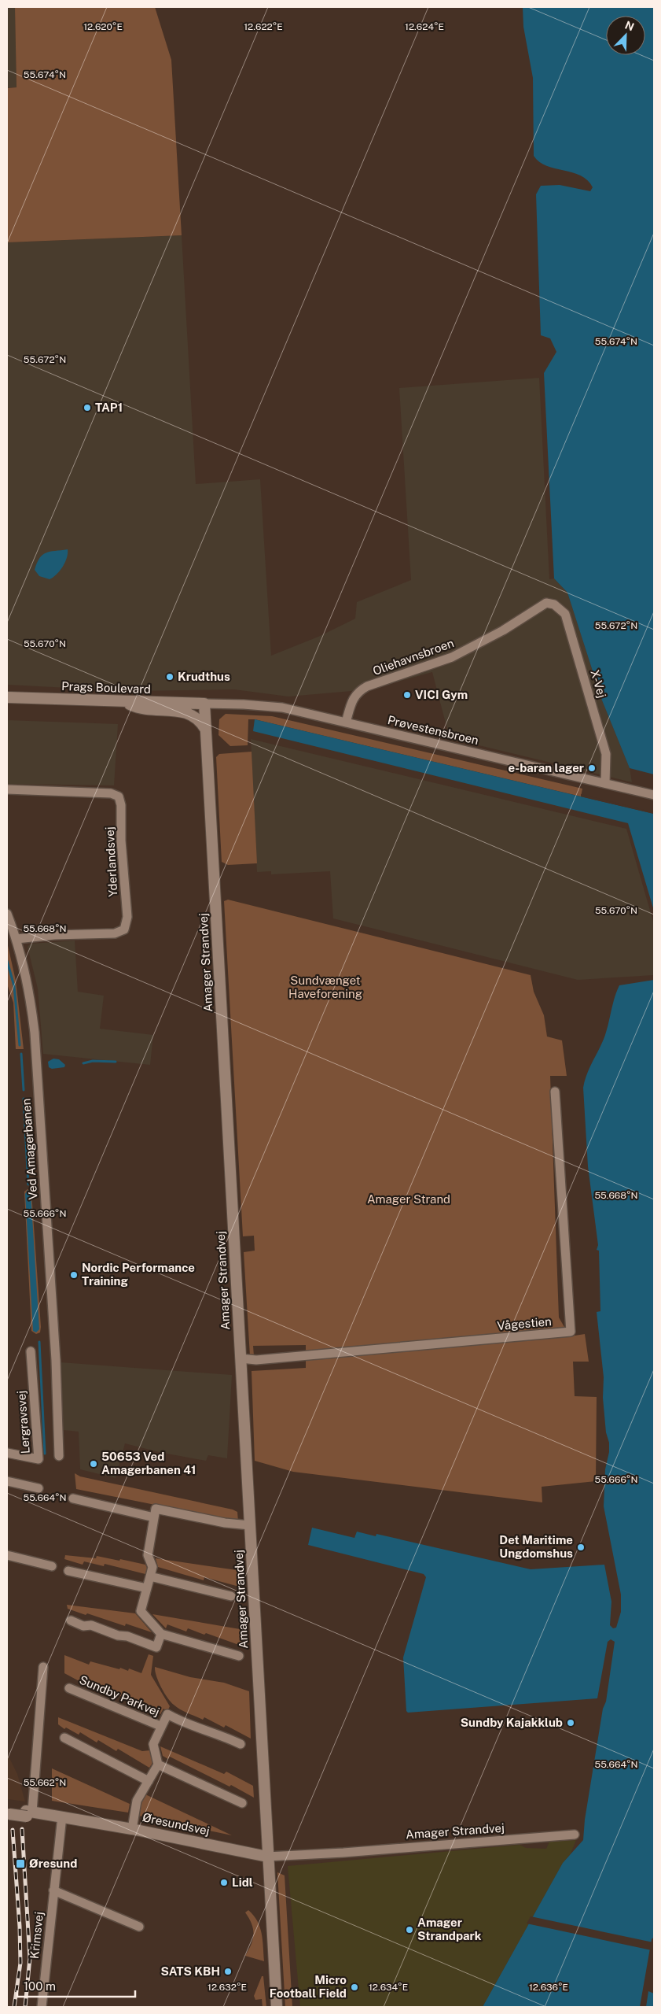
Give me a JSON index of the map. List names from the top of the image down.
{
  "streets": {
    "street": [
      "Oliehavnsbroen",
      "X-Vej",
      "Prags Boulevard",
      "Prøvestensbroen",
      "Yderlandsvej",
      "Amager Strandvej",
      "Ved Amagerbanen",
      "Vågestien",
      "Lergravsvej",
      "Sundby Parkvej",
      "Øresundsvej",
      "Krimsvej"
    ]
  },
  "crossings": [
    ["Oliehavnsbroen", "X-Vej"],
    ["Oliehavnsbroen", "Prøvestensbroen"],
    ["X-Vej", "Prøvestensbroen"],
    ["Prags Boulevard", "Prøvestensbroen"],
    ["Prags Boulevard", "Amager Strandvej"],
    ["Prøvestensbroen", "Amager Strandvej"],
    ["Yderlandsvej", "Ved Amagerbanen"],
    ["Amager Strandvej", "Vågestien"],
    ["Amager Strandvej", "Øresundsvej"],
    ["Øresundsvej", "Krimsvej"]
  ],
  "parks": ["Sundvænget Haveforening", "Amager Strand"],
  "places": {
    "other": [
      "TAP1",
      "Krudthus",
      "VICI Gym",
      "e-baran lager",
      "Nordic Performance Training",
      "50653 Ved Amagerbanen 41",
      "Det Maritime Ungdomshus",
      "Sundby Kajakklub",
      "Lidl",
      "Amager Strandpark",
      "SATS KBH",
      "Micro Football Field"
    ],
    "transit": ["Øresund"]
  },
  "scale_bar": "100 m",
  "north": "top right",
  "coordinates": [
    "12.620°E",
    "12.622°E",
    "12.624°E",
    "55.674°N",
    "55.672°N",
    "55.670°N",
    "55.668°N",
    "55.666°N",
    "55.664°N",
    "55.662°N",
    "12.632°E",
    "12.634°E",
    "12.636°E"
  ]
}
